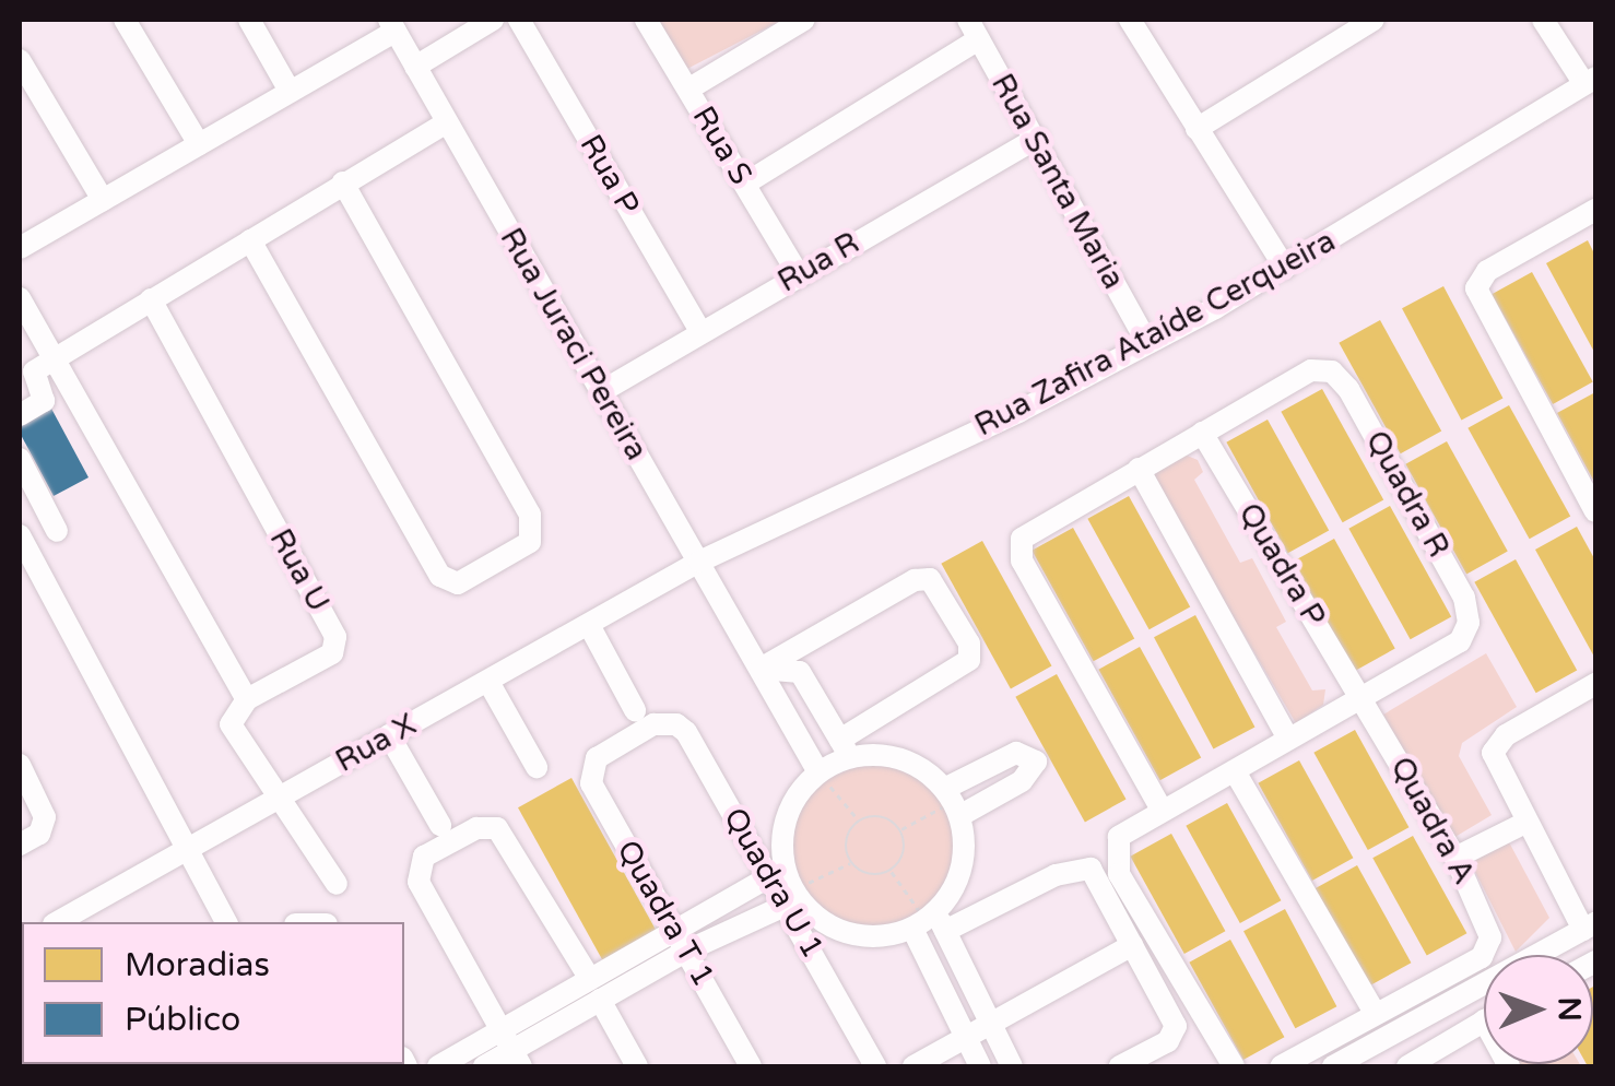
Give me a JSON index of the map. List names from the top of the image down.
{
  "streets": {
    "street": [
      "Rua S",
      "Rua P",
      "Rua Santa Maria",
      "Rua R",
      "Rua Zafira Ataíde Cerqueira",
      "Rua Juraci Pereira",
      "Quadra R",
      "Quadra P",
      "Rua U",
      "Rua X",
      "Quadra A",
      "Quadra U 1",
      "Quadra T 1"
    ]
  },
  "crossings": [
    ["Rua S", "Rua R"],
    ["Rua P", "Rua R"],
    ["Rua Santa Maria", "Rua R"],
    ["Rua Santa Maria", "Rua Zafira Ataíde Cerqueira"],
    ["Rua R", "Rua Juraci Pereira"],
    ["Rua Zafira Ataíde Cerqueira", "Rua Juraci Pereira"],
    ["Rua Zafira Ataíde Cerqueira", "Rua X"],
    ["Rua Juraci Pereira", "Rua X"],
    ["Quadra R", "Quadra P"],
    ["Quadra R", "Quadra A"],
    ["Quadra P", "Quadra A"],
    ["Quadra U 1", "Quadra T 1"]
  ],
  "legend": ["Moradias", "Público"],
  "north": "right"
}
